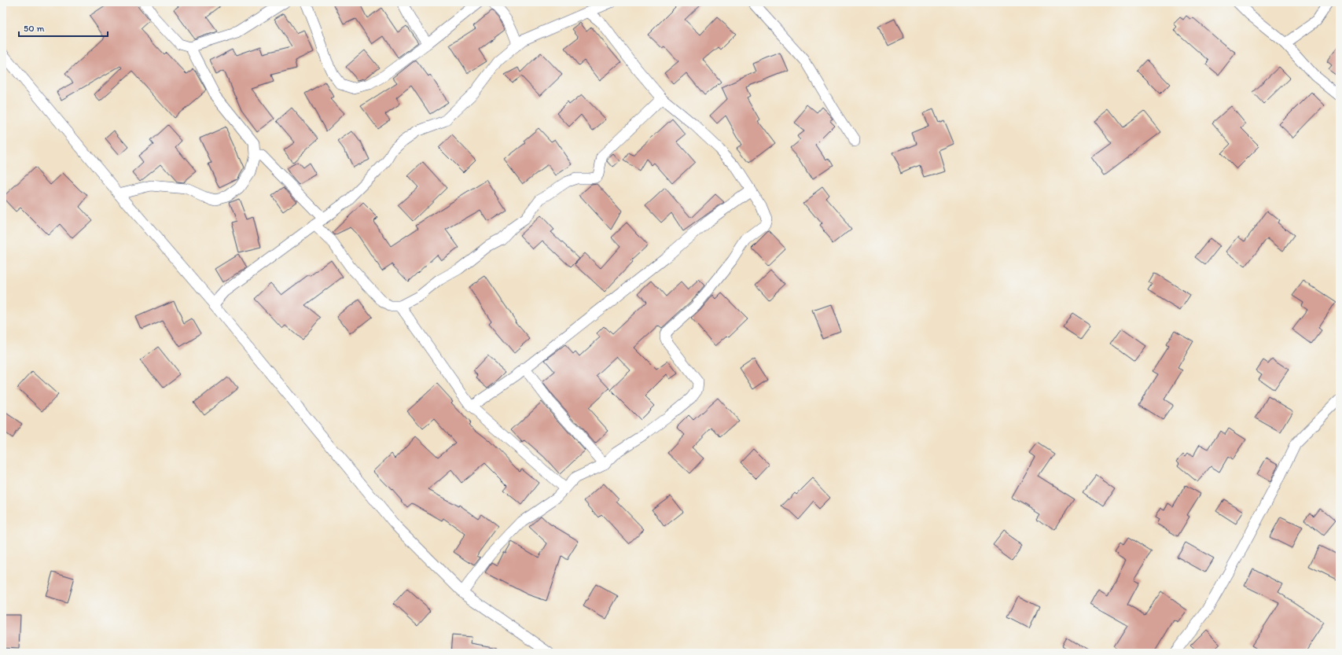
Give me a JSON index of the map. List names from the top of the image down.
{
  "scale_bar": "50 m"
}
